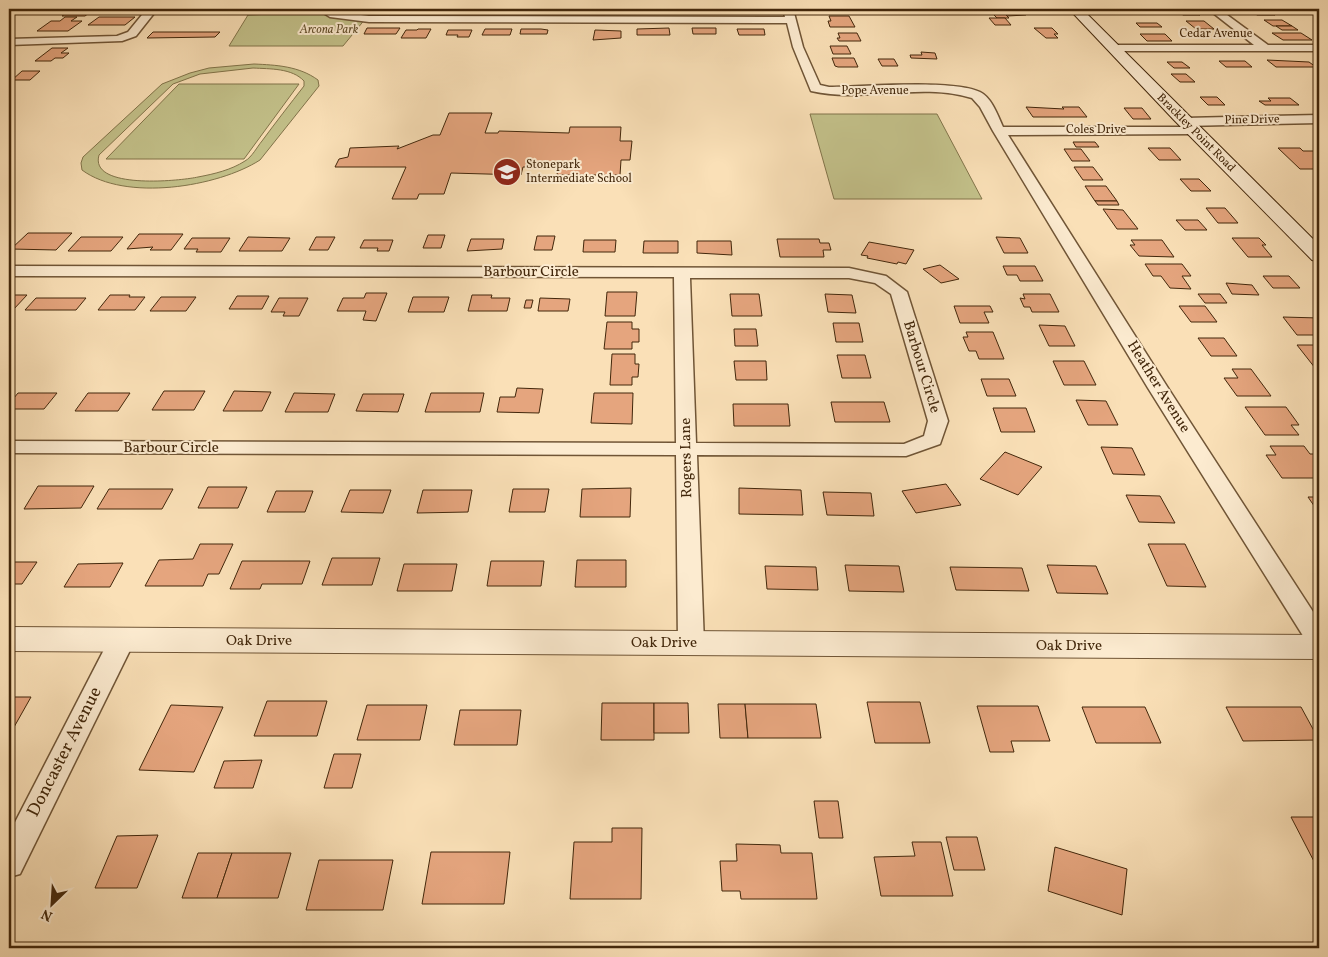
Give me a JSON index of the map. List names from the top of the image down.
{
  "streets": {
    "street": [
      "Cedar Avenue",
      "Pope Avenue",
      "Pine Drive",
      "Coles Drive",
      "Brackley Point Road",
      "Barbour Circle",
      "Heather Avenue",
      "Rogers Lane",
      "Oak Drive",
      "Doncaster Avenue"
    ]
  },
  "crossings": [
    ["Cedar Avenue", "Brackley Point Road"],
    ["Pope Avenue", "Coles Drive"],
    ["Pope Avenue", "Heather Avenue"],
    ["Pine Drive", "Coles Drive"],
    ["Pine Drive", "Brackley Point Road"],
    ["Coles Drive", "Brackley Point Road"],
    ["Coles Drive", "Heather Avenue"],
    ["Barbour Circle", "Rogers Lane"],
    ["Rogers Lane", "Oak Drive"],
    ["Oak Drive", "Doncaster Avenue"]
  ],
  "parks": ["Arcona Park"],
  "places": {
    "school or university": ["Stonepark Intermediate School"]
  },
  "north": "bottom left"
}
